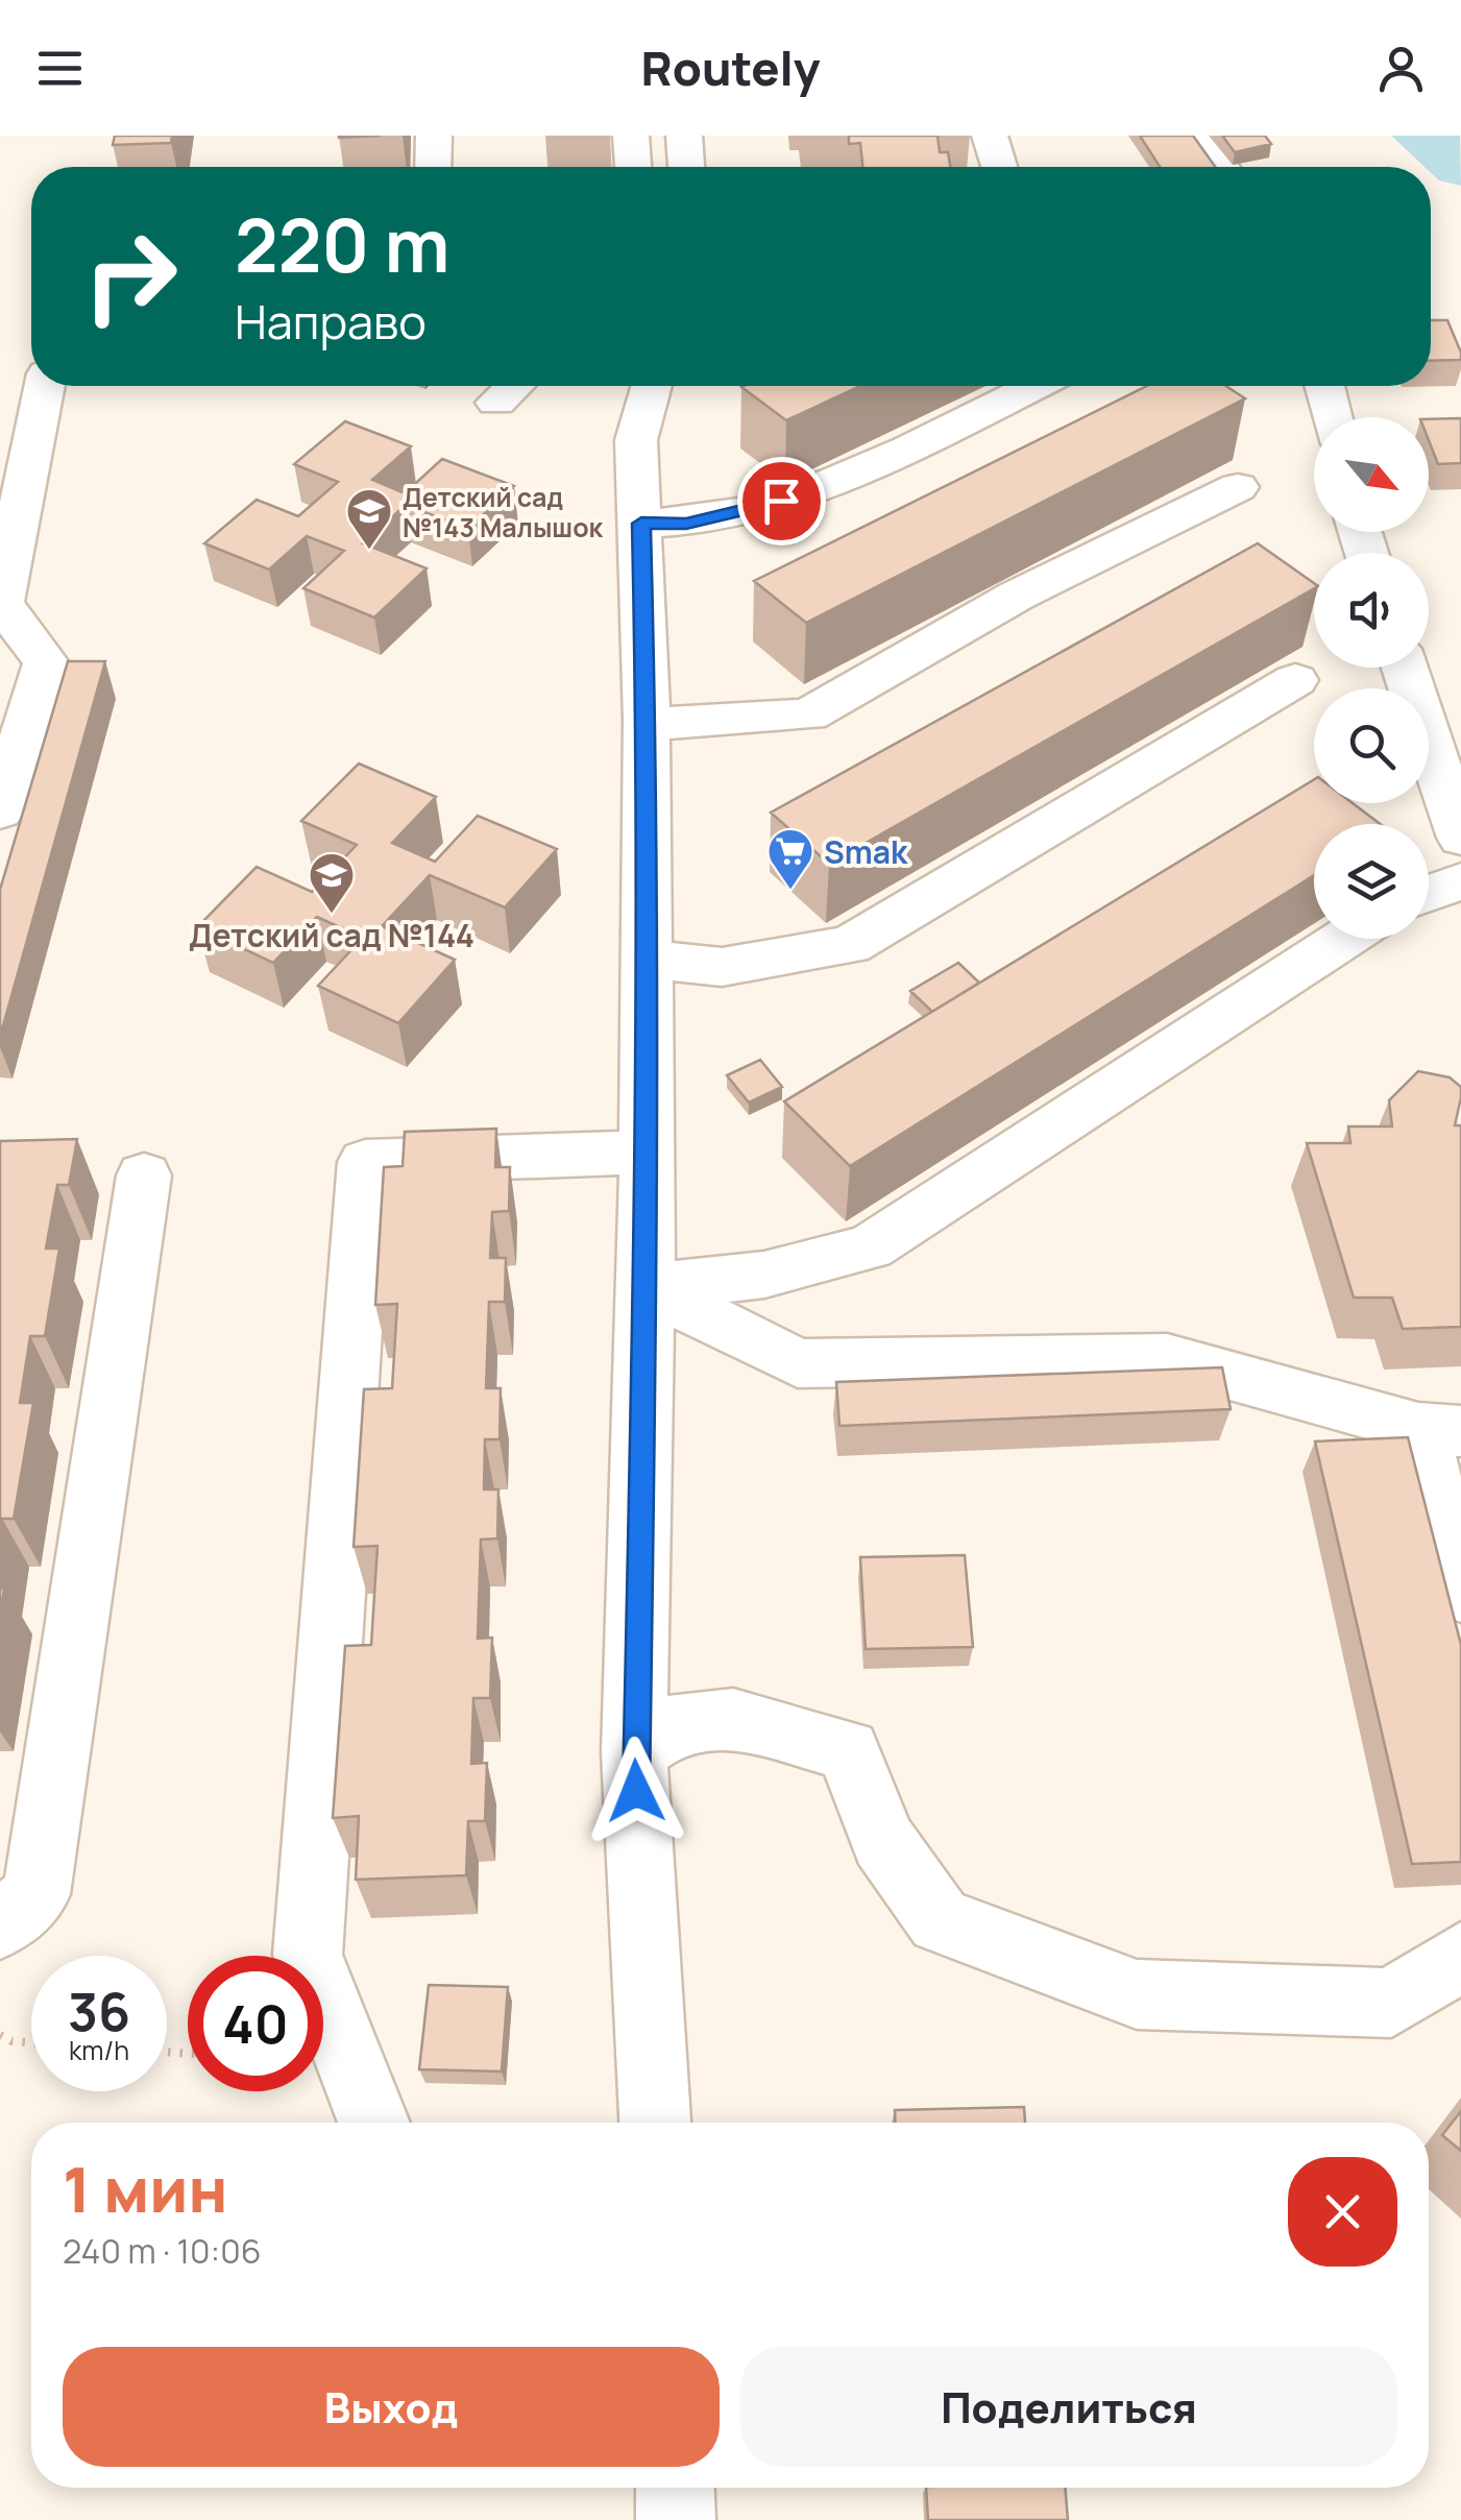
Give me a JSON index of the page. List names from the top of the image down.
{
  "places": {
    "school or university": ["Детский сад №143 Малышок", "Детский сад №144"],
    "supermarket": ["Smak"]
  },
  "north": "bottom right",
  "page": {
    "header": "Routely",
    "turn": ["220 m", "Направо"],
    "speed": "36 km/h",
    "limit": "40",
    "heading": ["1 мин", "240 m · 10:06"],
    "buttons": ["Выход", "Поделиться"]
  }
}
